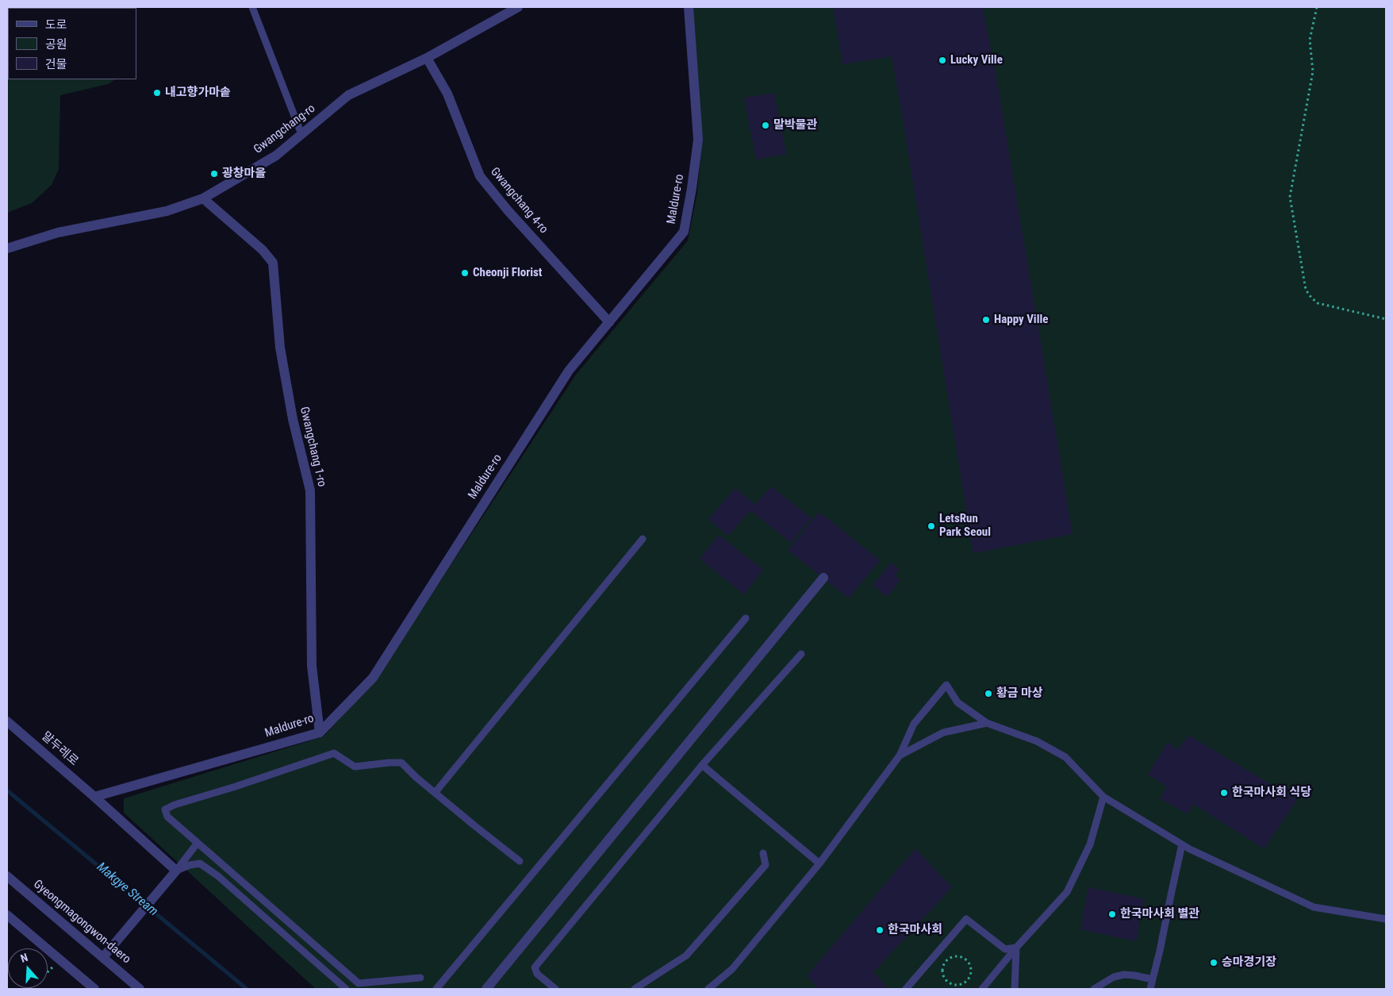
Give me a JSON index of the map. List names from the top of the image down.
{
  "streets": {
    "street": [
      "Gwangchang-ro",
      "Maldure-ro",
      "Gwangchang 4-ro",
      "Gwangchang 1-ro",
      "말두레로",
      "Gyeongmagongwon-daero"
    ]
  },
  "crossings": [
    ["Gwangchang-ro", "Gwangchang 4-ro"],
    ["Gwangchang-ro", "Gwangchang 1-ro"],
    ["Maldure-ro", "Gwangchang 4-ro"],
    ["Maldure-ro", "Gwangchang 1-ro"],
    ["Maldure-ro", "말두레로"]
  ],
  "water": ["Makgye Stream"],
  "places": [
    "Lucky Ville",
    "내고향가마솥",
    "말박물관",
    "광창마을",
    "Cheonji Florist",
    "Happy Ville",
    "LetsRun Park Seoul",
    "황금 마상",
    "한국마사회 식당",
    "한국마사회 별관",
    "한국마사회",
    "승마경기장"
  ],
  "legend": ["도로", "공원", "건물"],
  "north": "top"
}
